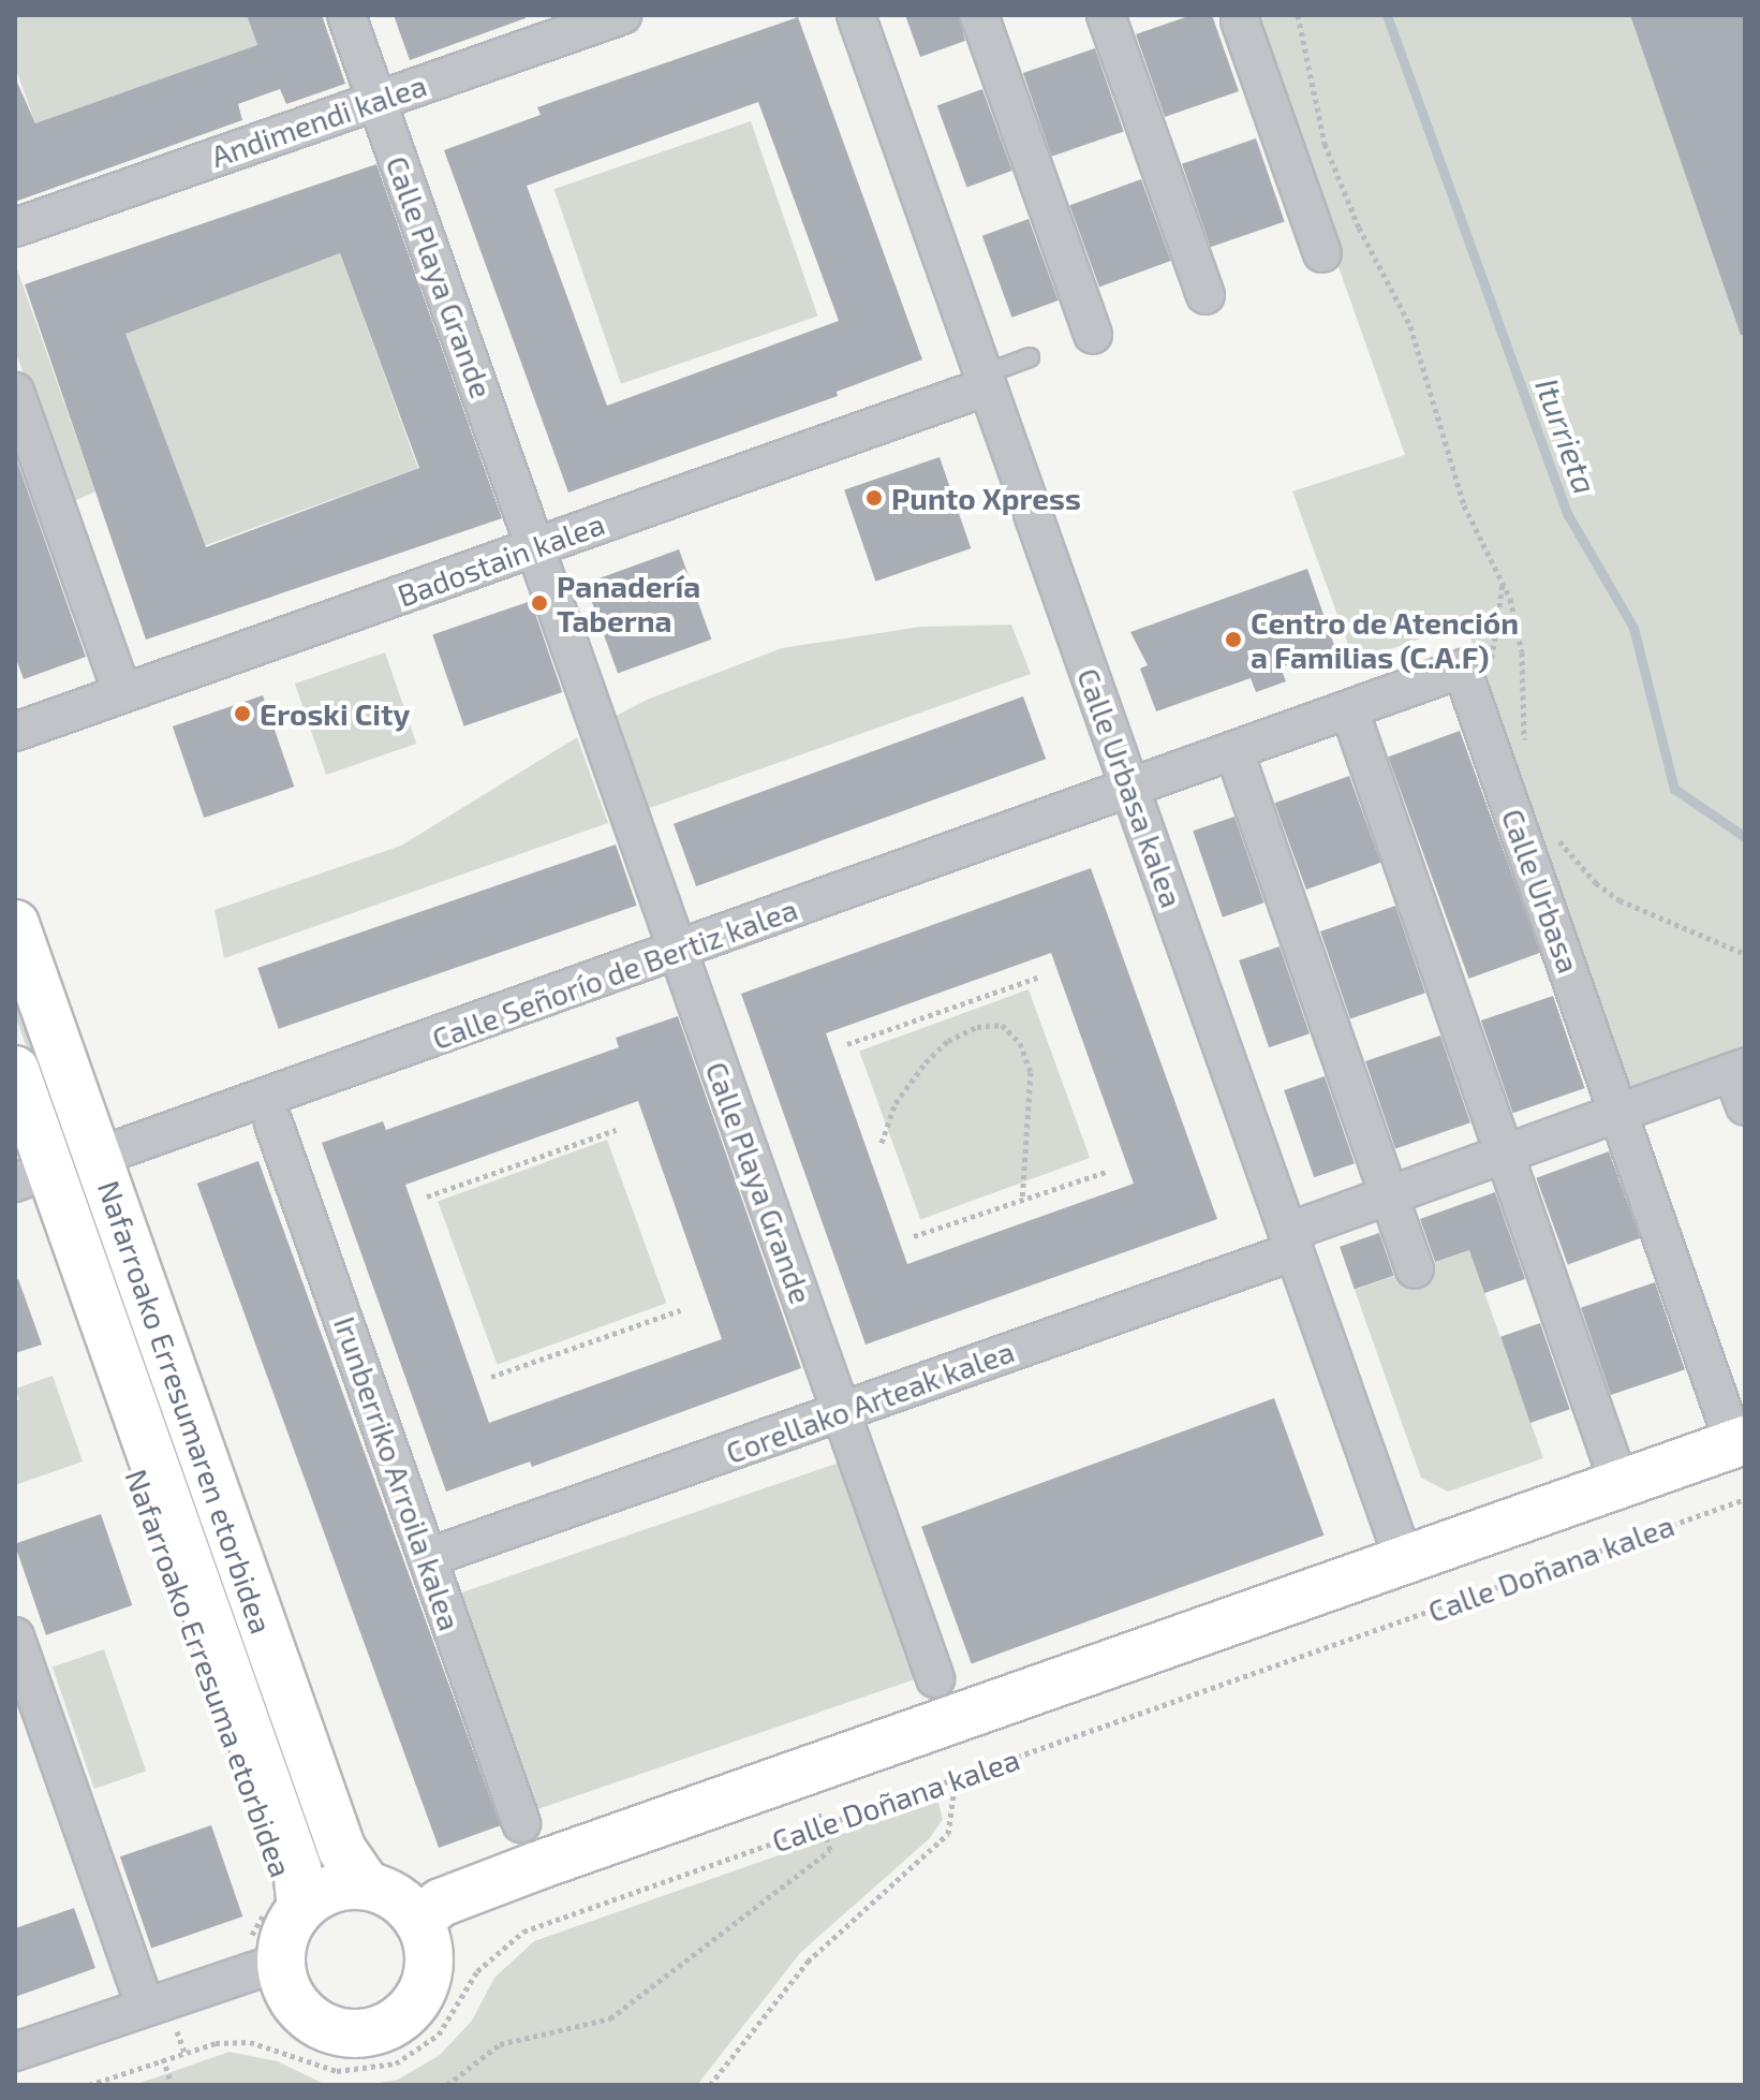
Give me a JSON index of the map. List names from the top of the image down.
{
  "streets": {
    "street": [
      "Andimendi kalea",
      "Calle Playa Grande",
      "Badostain kalea",
      "Calle Urbasa kalea",
      "Calle Urbasa",
      "Calle Señorío de Bertiz kalea",
      "Corellako Arteak kalea",
      "Nafarroako Erresumaren etorbidea",
      "Irunberriko Arroila kalea",
      "Calle Doñana kalea"
    ],
    "path": ["Nafarroako Erresuma etorbidea"]
  },
  "crossings": [
    ["Andimendi kalea", "Calle Playa Grande"],
    ["Badostain kalea", "Calle Urbasa kalea"],
    ["Calle Urbasa kalea", "Calle Señorío de Bertiz kalea"],
    ["Calle Urbasa kalea", "Corellako Arteak kalea"],
    ["Calle Urbasa kalea", "Calle Doñana kalea"],
    ["Calle Urbasa", "Calle Señorío de Bertiz kalea"],
    ["Calle Urbasa", "Calle Doñana kalea"],
    ["Calle Señorío de Bertiz kalea", "Nafarroako Erresumaren etorbidea"],
    ["Nafarroako Erresumaren etorbidea", "Calle Doñana kalea"],
    ["Nafarroako Erresumaren etorbidea", "Nafarroako Erresuma etorbidea"],
    ["Calle Doñana kalea", "Nafarroako Erresuma etorbidea"]
  ],
  "water": ["Iturrieta"],
  "places": [
    "Punto Xpress",
    "Panadería Taberna",
    "Centro de Atención a Familias (C.A.F)",
    "Eroski City"
  ]
}
